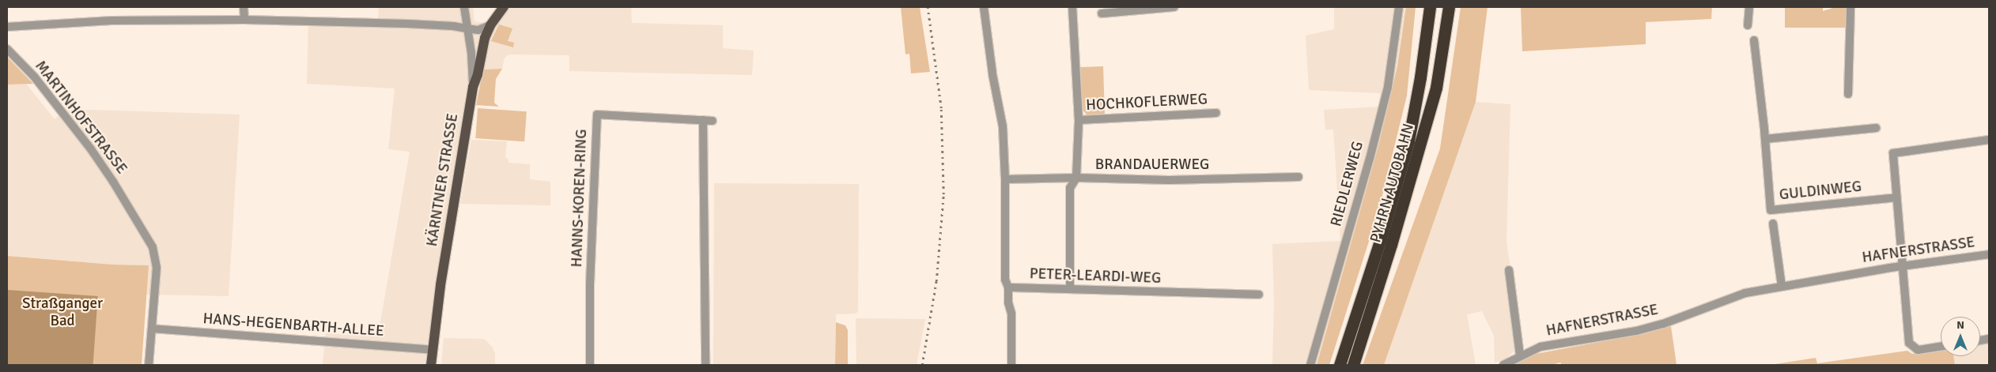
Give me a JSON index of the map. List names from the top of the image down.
{
  "streets": {
    "highway": ["PYHRN AUTOBAHN"],
    "main road": ["KÄRNTNER STRASSE"],
    "street": [
      "HOCHKOFLERWEG",
      "MARTINHOFSTRASSE",
      "BRANDAUERWEG",
      "RIEDLERWEG",
      "GULDINWEG",
      "HANNS-KOREN-RING",
      "HAFNERSTRASSE",
      "PETER-LEARDI-WEG",
      "HANS-HEGENBARTH-ALLEE"
    ]
  },
  "crossings": [
    ["HOCHKOFLERWEG", "BRANDAUERWEG"],
    ["HOCHKOFLERWEG", "PETER-LEARDI-WEG"],
    ["MARTINHOFSTRASSE", "HANS-HEGENBARTH-ALLEE"],
    ["KÄRNTNER STRASSE", "HANS-HEGENBARTH-ALLEE"]
  ],
  "parks": ["Straßganger Bad"],
  "north": "top"
}
